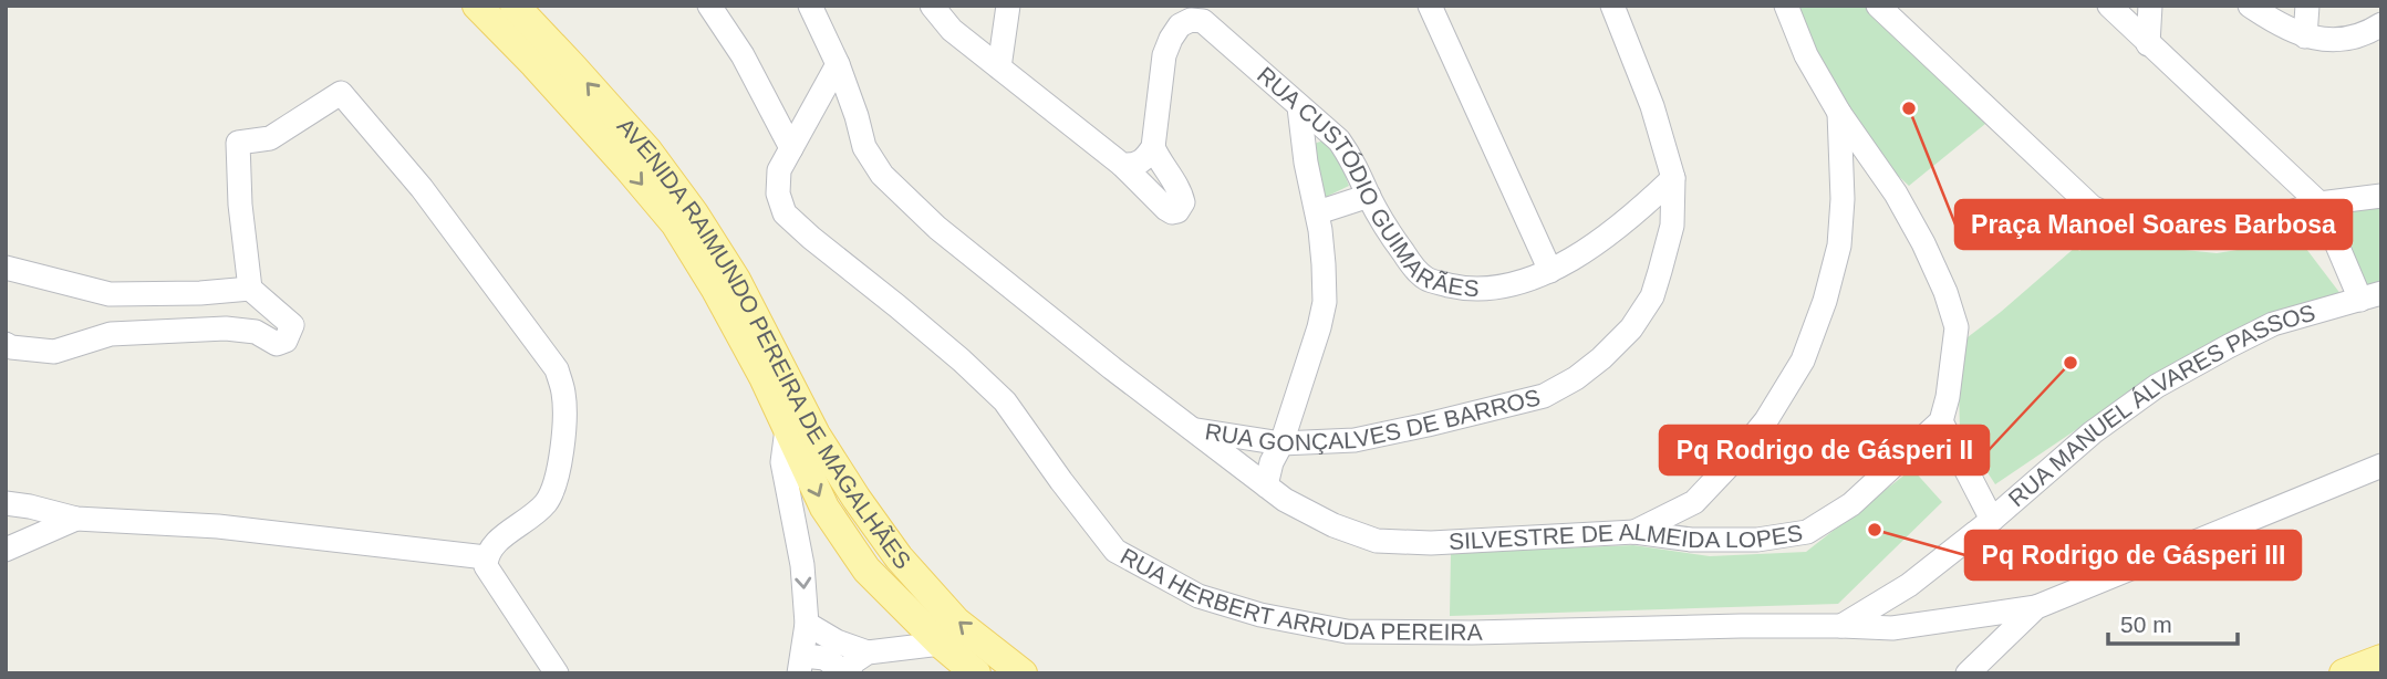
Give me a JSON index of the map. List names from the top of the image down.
{
  "streets": {
    "main road": ["AVENIDA RAIMUNDO PEREIRA DE MAGALHÃES"],
    "street": [
      "RUA CUSTÓDIO GUIMARÃES",
      "RUA GONÇALVES DE BARROS",
      "RUA MANUEL ÁLVARES PASSOS",
      "SILVESTRE DE ALMEIDA LOPES",
      "RUA HERBERT ARRUDA PEREIRA"
    ]
  },
  "crossings": [
    ["RUA CUSTÓDIO GUIMARÃES", "RUA GONÇALVES DE BARROS"],
    ["RUA GONÇALVES DE BARROS", "SILVESTRE DE ALMEIDA LOPES"],
    ["RUA GONÇALVES DE BARROS", "RUA HERBERT ARRUDA PEREIRA"],
    ["RUA MANUEL ÁLVARES PASSOS", "RUA HERBERT ARRUDA PEREIRA"]
  ],
  "places": ["Praça Manoel Soares Barbosa", "Pq Rodrigo de Gásperi II", "Pq Rodrigo de Gásperi III"],
  "scale_bar": "50 m"
}
